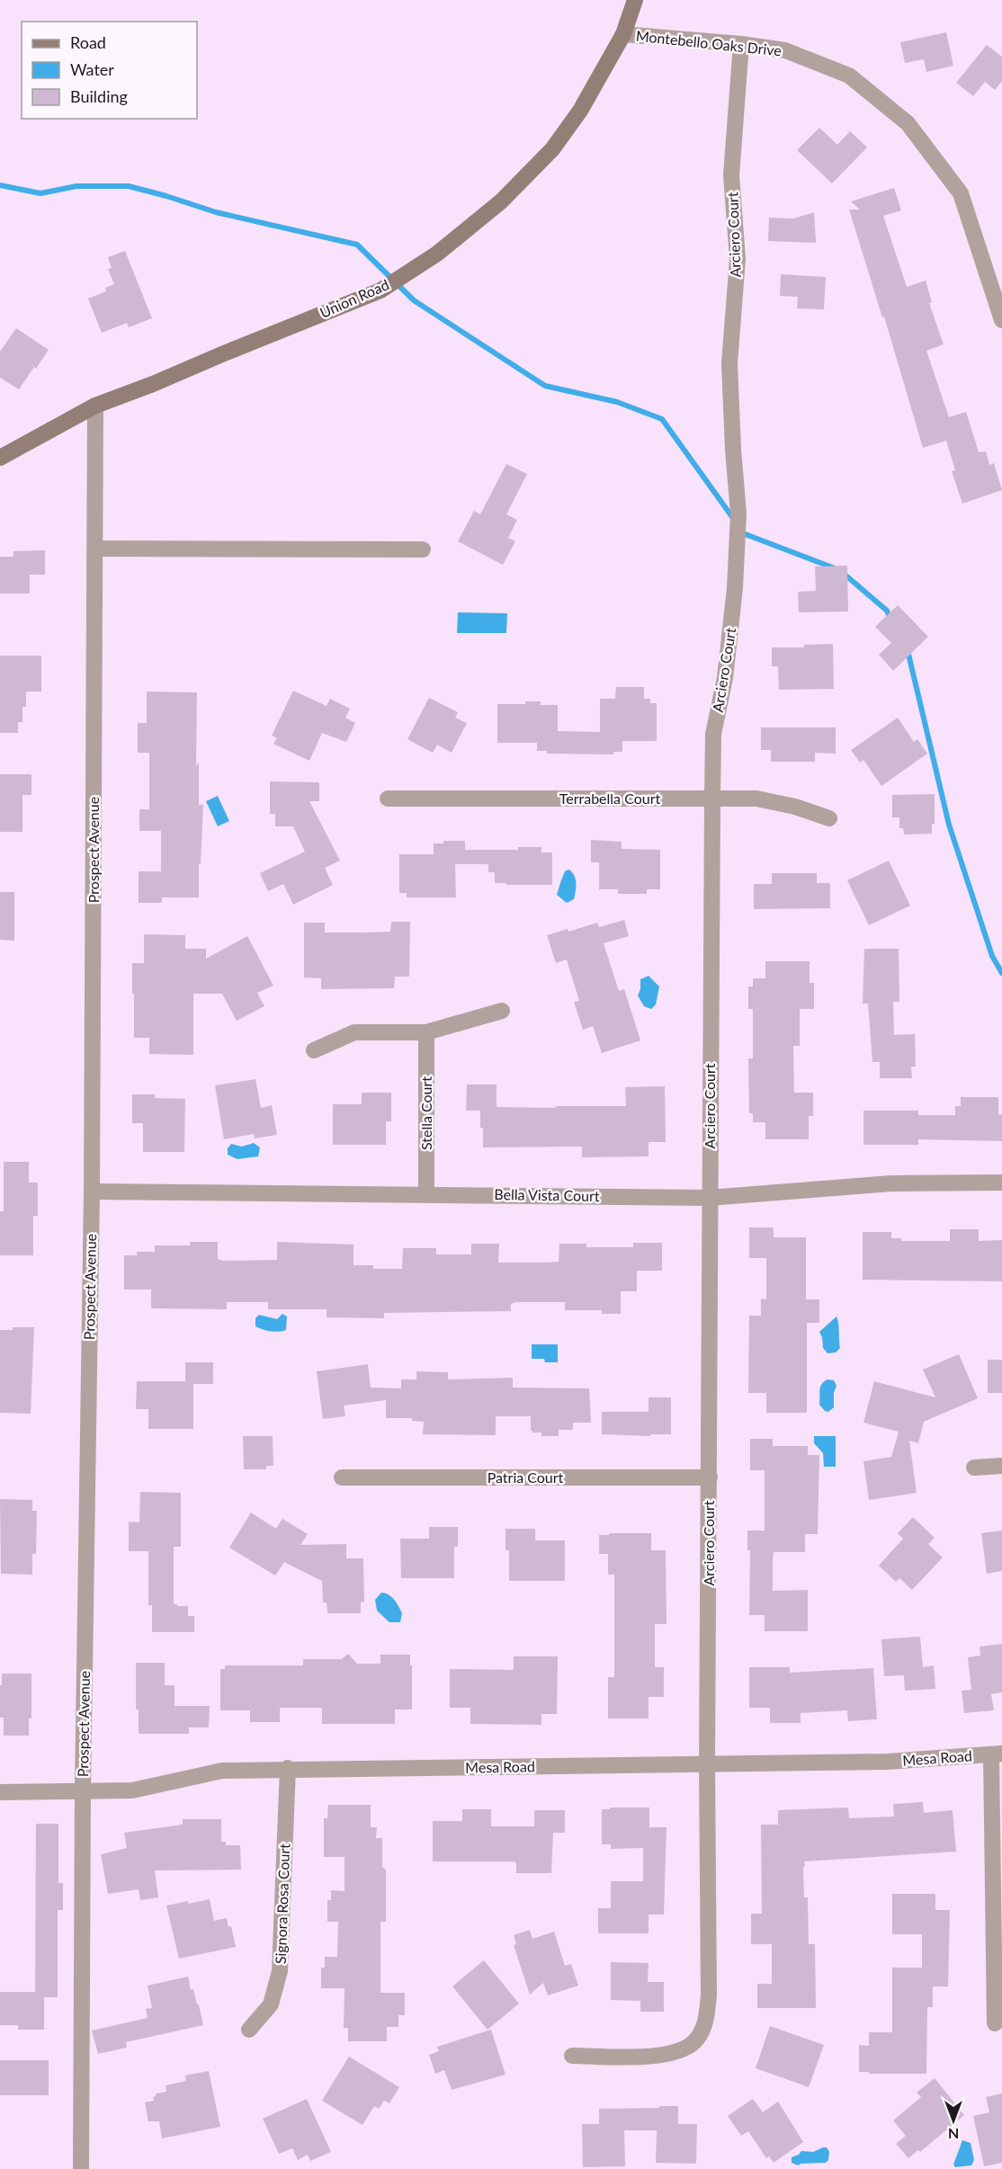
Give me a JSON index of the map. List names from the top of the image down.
{
  "streets": {
    "main road": ["Union Road"],
    "street": [
      "Montebello Oaks Drive",
      "Arciero Court",
      "Terrabella Court",
      "Prospect Avenue",
      "Stella Court",
      "Bella Vista Court",
      "Patria Court",
      "Mesa Road",
      "Signora Rosa Court"
    ]
  },
  "crossings": [
    ["Montebello Oaks Drive", "Arciero Court"],
    ["Montebello Oaks Drive", "Union Road"],
    ["Arciero Court", "Terrabella Court"],
    ["Arciero Court", "Bella Vista Court"],
    ["Arciero Court", "Patria Court"],
    ["Arciero Court", "Mesa Road"],
    ["Union Road", "Prospect Avenue"],
    ["Prospect Avenue", "Bella Vista Court"],
    ["Prospect Avenue", "Mesa Road"],
    ["Stella Court", "Bella Vista Court"],
    ["Mesa Road", "Signora Rosa Court"]
  ],
  "legend": ["Road", "Water", "Building"],
  "north": "bottom"
}
